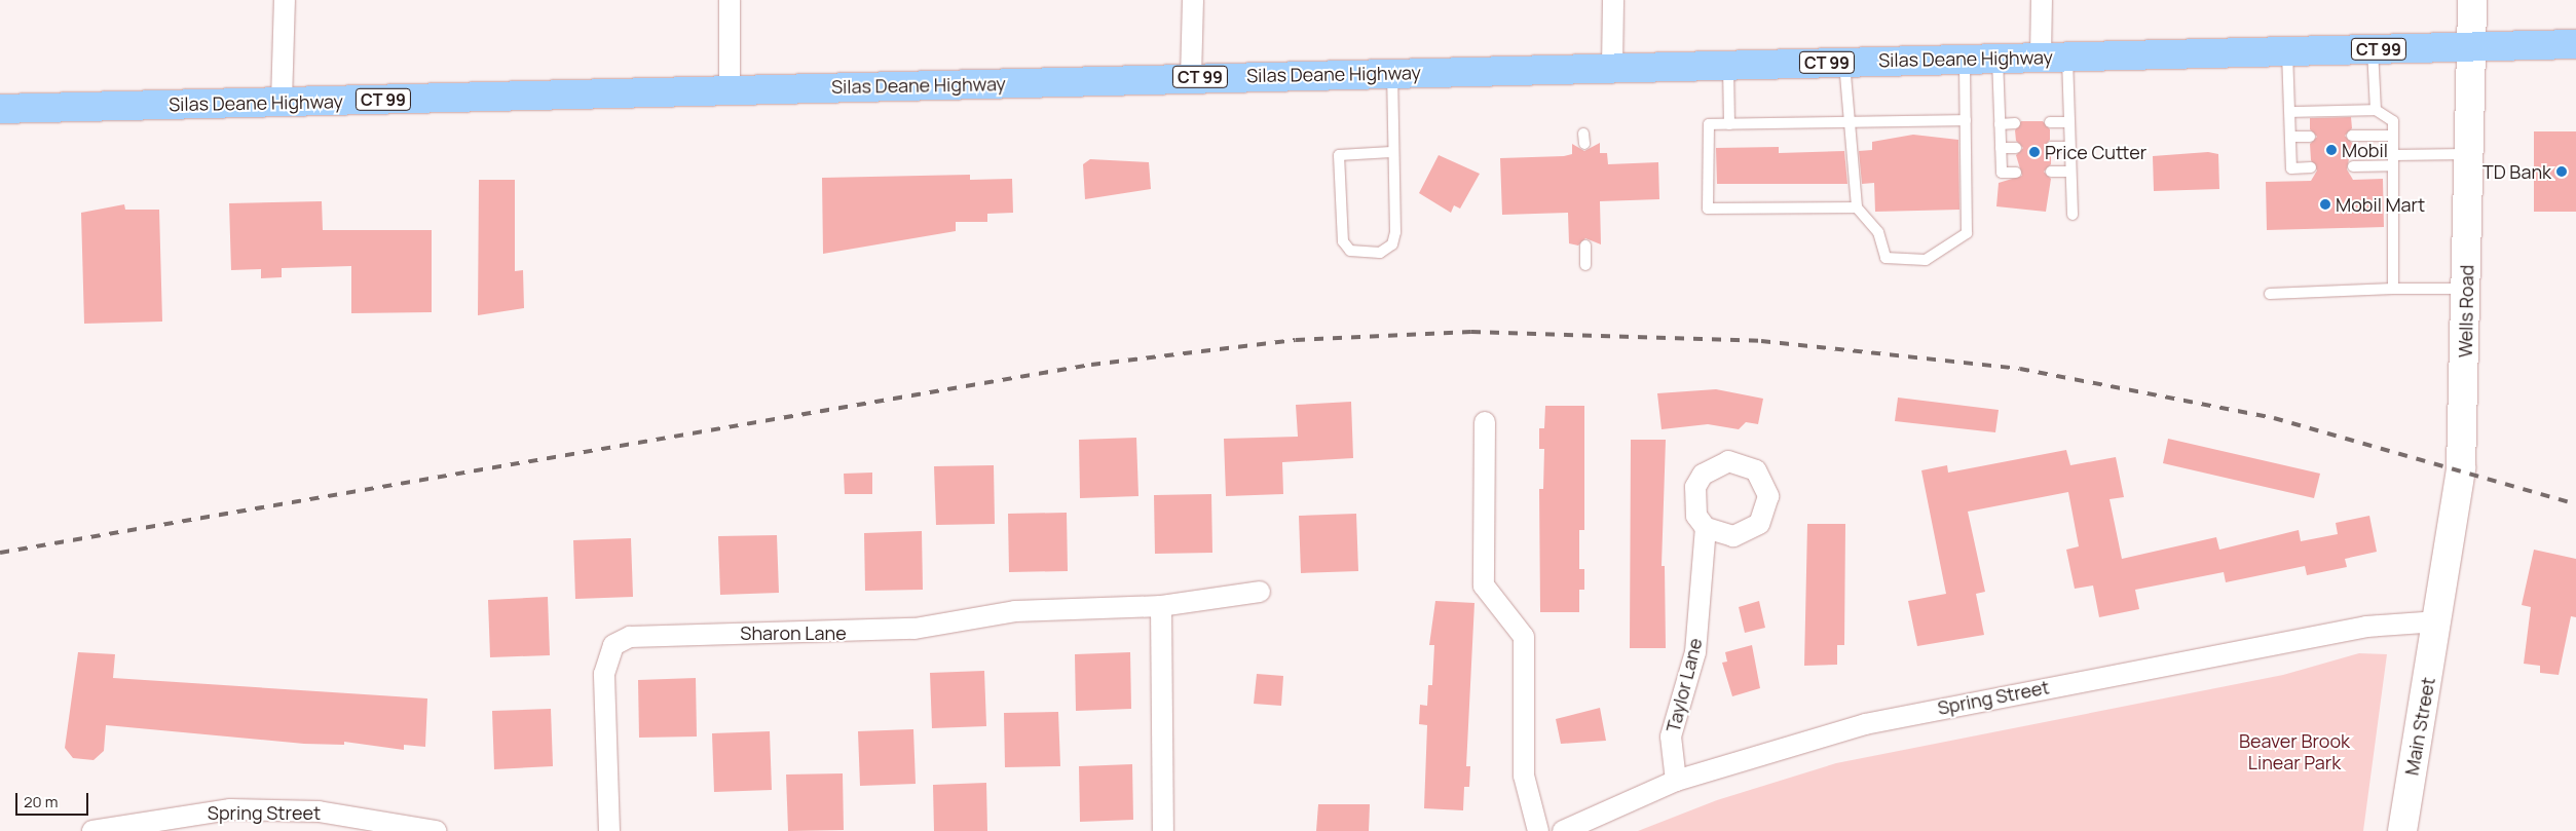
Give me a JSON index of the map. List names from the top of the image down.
{
  "streets": {
    "main road": ["CT 99", "Silas Deane Highway"],
    "street": [
      "Wells Road",
      "Sharon Lane",
      "Taylor Lane",
      "Spring Street",
      "Main Street"
    ]
  },
  "crossings": [
    ["Silas Deane Highway", "Wells Road"],
    ["Wells Road", "Spring Street"],
    ["Wells Road", "Main Street"],
    ["Taylor Lane", "Spring Street"],
    ["Spring Street", "Main Street"]
  ],
  "parks": ["Beaver Brook Linear Park"],
  "places": [
    "Mobil",
    "Price Cutter",
    "TD Bank",
    "Mobil Mart"
  ],
  "scale_bar": "20 m"
}
